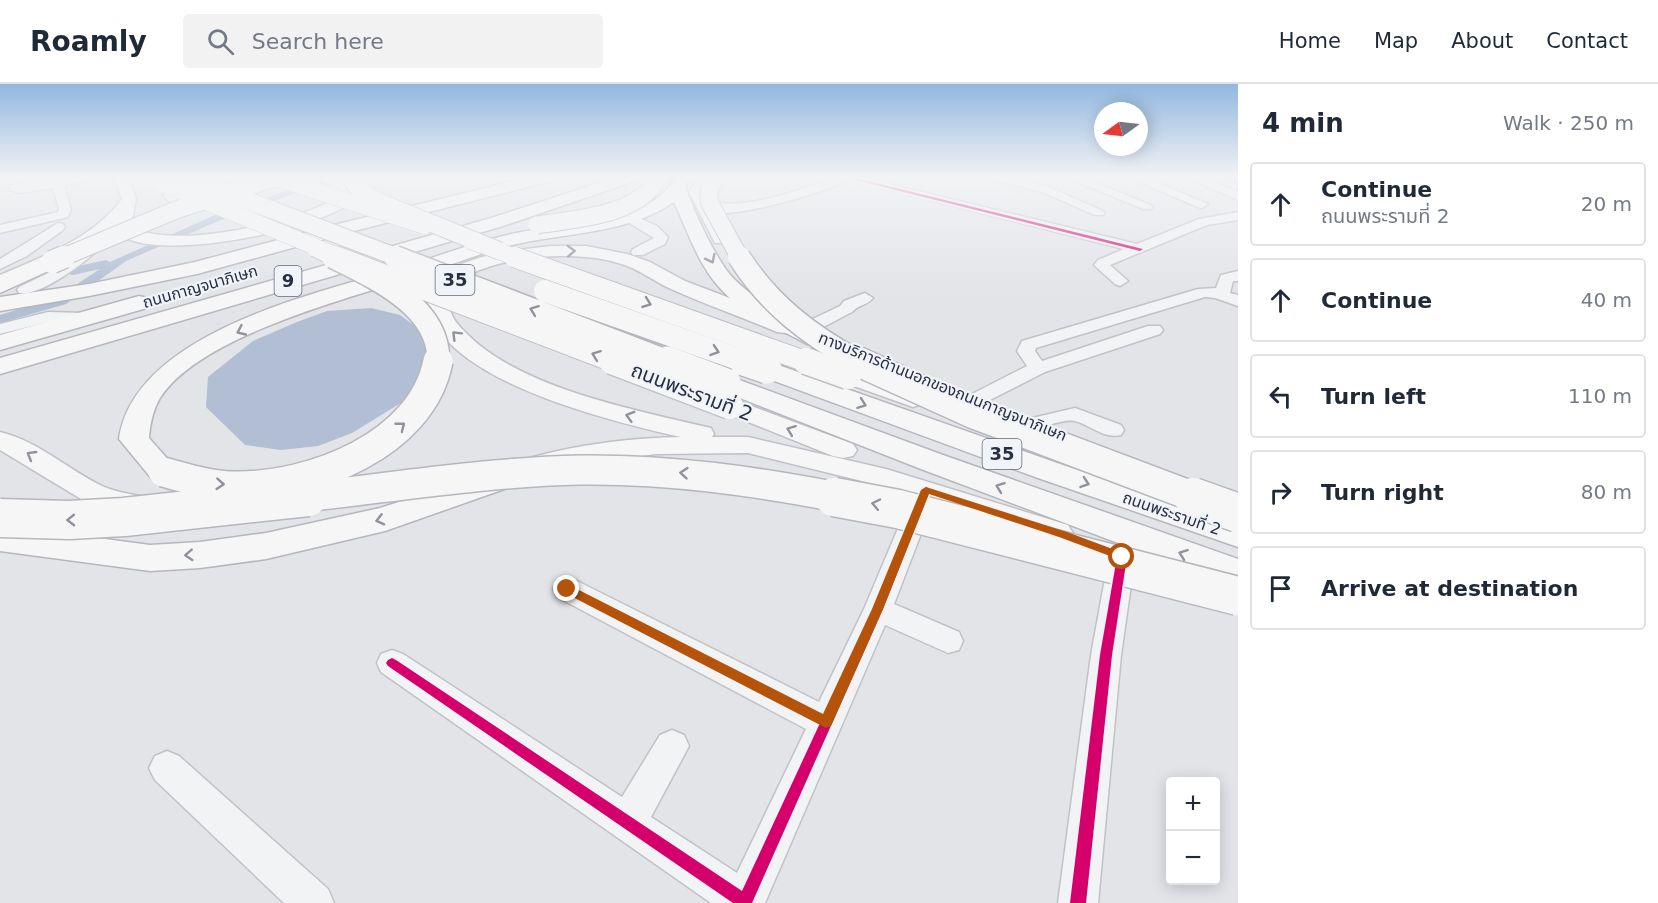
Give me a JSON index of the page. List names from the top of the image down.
{
  "streets": {
    "highway": [
      "35",
      "9",
      "ถนนกาญจนาภิเษก",
      "ถนนพระรามที่ 2"
    ],
    "main road": ["ทางบริการด้านนอกของถนนกาญจนาภิเษก"]
  },
  "north": "left",
  "page": {
    "header": "Roamly",
    "search": "Search here",
    "nav": [
      "Home",
      "Map",
      "About",
      "Contact"
    ],
    "heading": ["4 min", "Walk · 250 m"],
    "list": [
      ["Continue", "ถนนพระรามที่ 2", "20 m"],
      ["Continue", "40 m"],
      ["Turn left", "110 m"],
      ["Turn right", "80 m"],
      "Arrive at destination"
    ],
    "map_buttons": ["+", "−"]
  }
}
